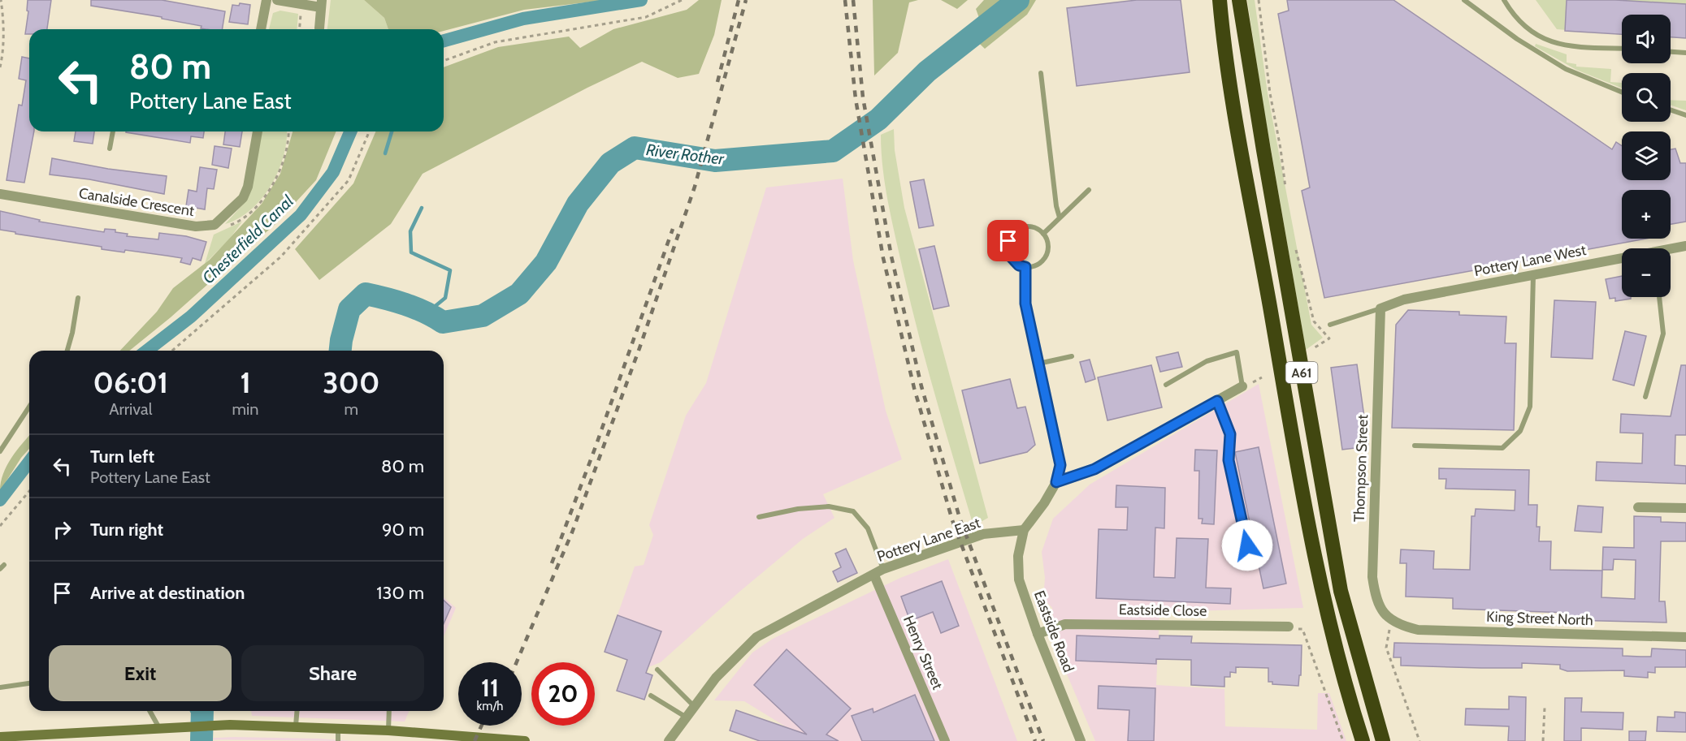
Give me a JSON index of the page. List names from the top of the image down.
{
  "streets": {
    "highway": ["A61"],
    "street": [
      "Canalside Crescent",
      "Pottery Lane West",
      "Thompson Street",
      "Pottery Lane East",
      "Eastside Close",
      "King Street North",
      "Eastside Road",
      "Henry Street"
    ]
  },
  "crossings": [
    ["Pottery Lane West", "Thompson Street"],
    ["Thompson Street", "King Street North"],
    ["Pottery Lane East", "Eastside Road"],
    ["Pottery Lane East", "Henry Street"],
    ["Eastside Close", "Eastside Road"]
  ],
  "water": ["River Rother", "Chesterfield Canal"],
  "page": {
    "map_buttons": ["+", "−"],
    "turn": ["80 m", "Pottery Lane East"],
    "eta": [
      "06:01",
      "Arrival",
      "1",
      "min",
      "300",
      "m"
    ],
    "list": [
      {
        "name": "Turn left",
        "note": "Pottery Lane East",
        "value": "80 m"
      },
      {
        "name": "Turn right",
        "value": "90 m"
      },
      {
        "name": "Arrive at destination",
        "value": "130 m"
      }
    ],
    "buttons": ["Exit", "Share"],
    "speed": "11 km/h",
    "limit": "20"
  }
}
